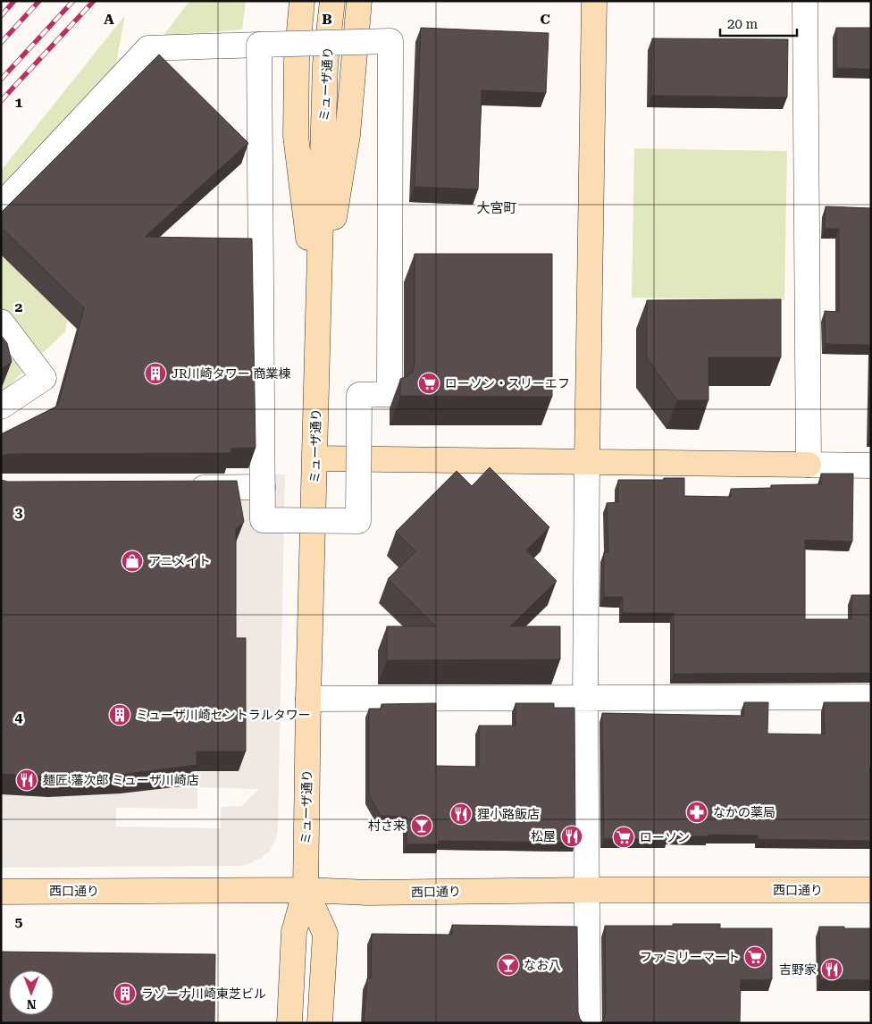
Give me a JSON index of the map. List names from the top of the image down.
{
  "streets": {
    "street": ["ミューザ通り", "西口通り"]
  },
  "crossings": [
    ["ミューザ通り", "西口通り"]
  ],
  "districts": ["大宮町"],
  "places": {
    "building": ["JR川崎タワー 商業棟", "ミューザ川崎セントラルタワー", "ラゾーナ川崎東芝ビル"],
    "supermarket": ["ローソン・スリーエフ", "ローソン", "ファミリーマート"],
    "shop": ["アニメイト"],
    "restaurant": [
      "麺匠 藩次郎 ミューザ川崎店",
      "狸小路飯店",
      "松屋",
      "吉野家"
    ],
    "pharmacy": ["なかの薬局"],
    "bar": ["村さ来", "なお八"]
  },
  "scale_bar": "20 m",
  "north": "bottom",
  "grid": {
    "columns": ["A", "B", "C"],
    "rows": [
      "1",
      "2",
      "3",
      "4",
      "5"
    ]
  }
}
